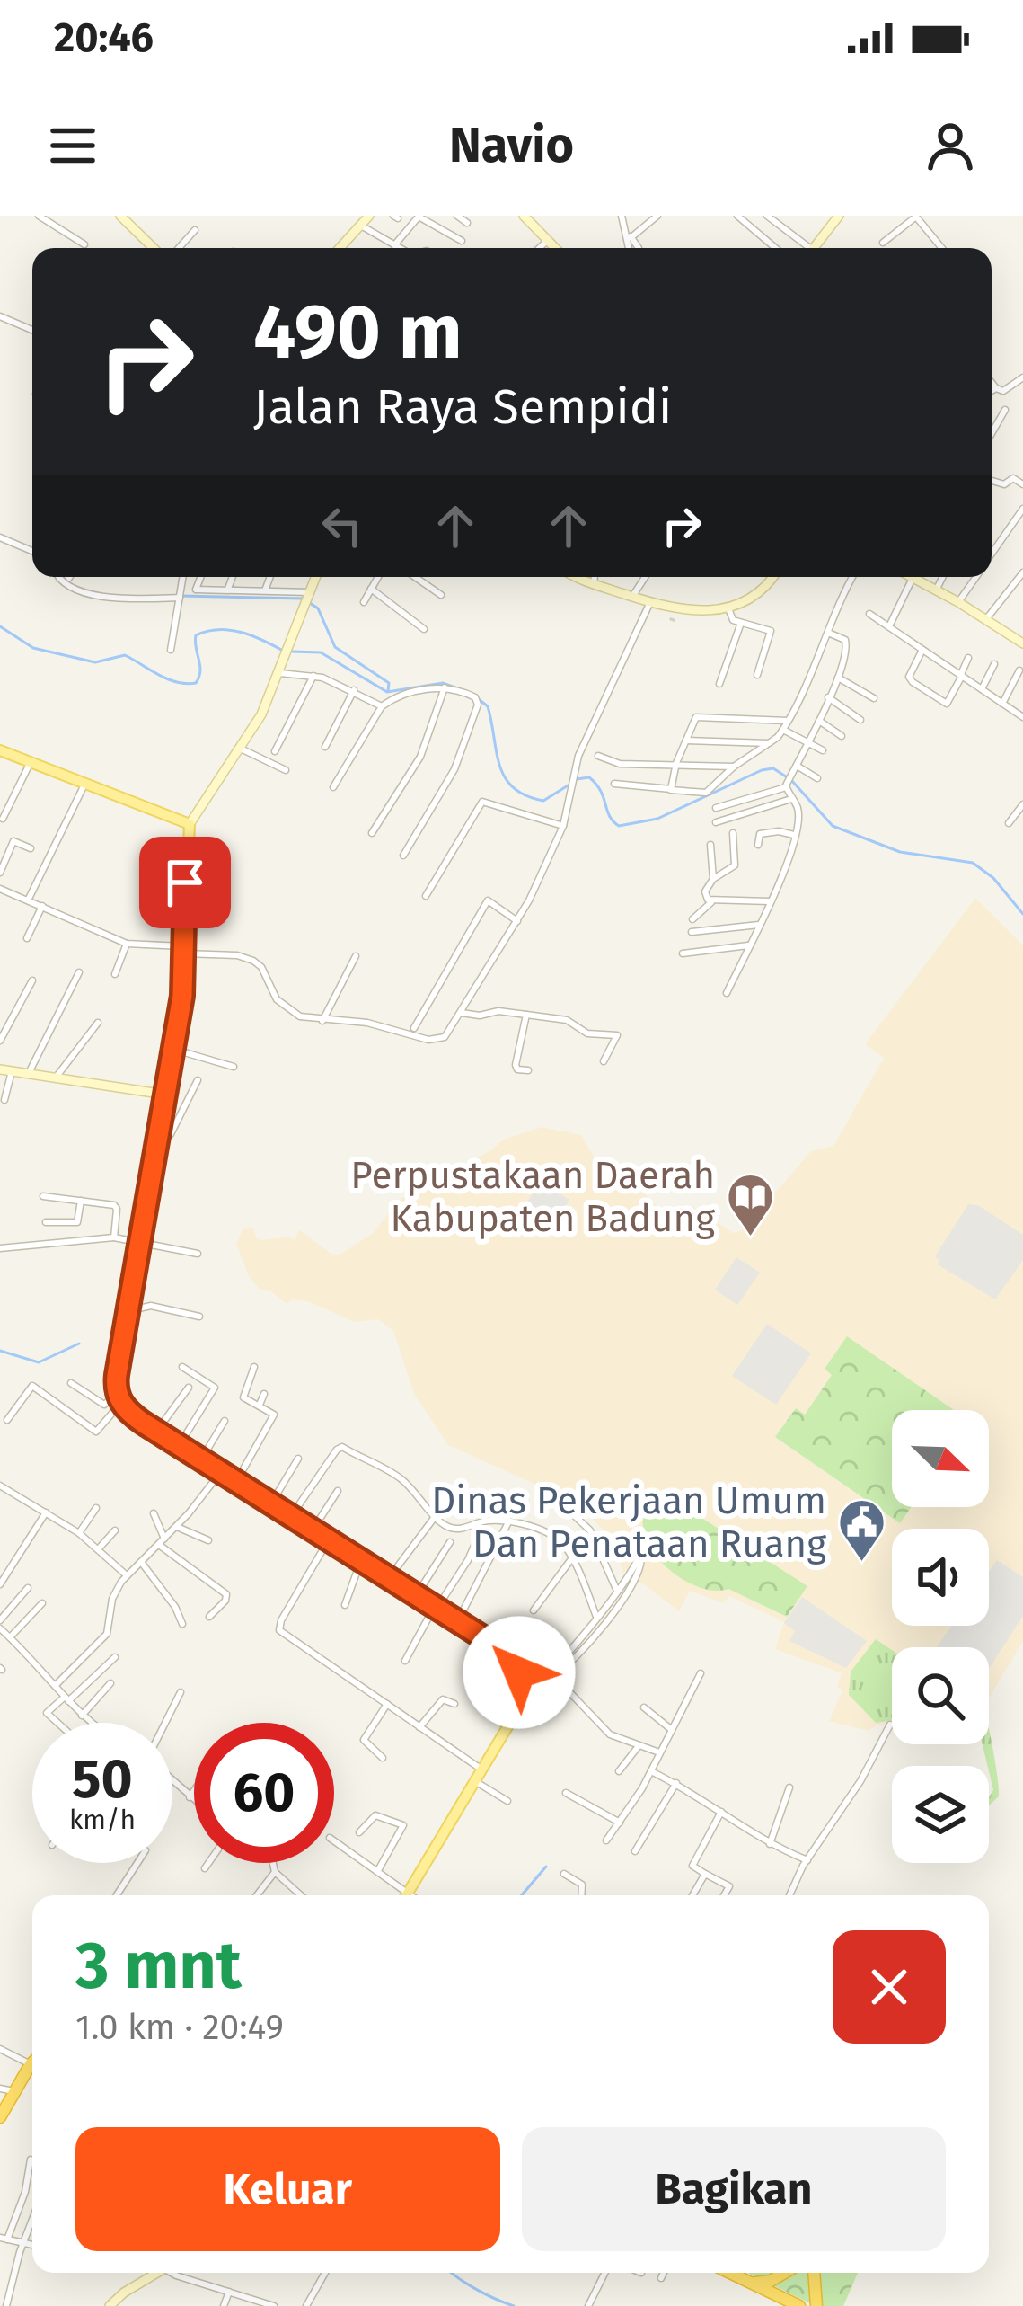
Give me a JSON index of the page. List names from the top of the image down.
{
  "places": {
    "library": ["Perpustakaan Daerah Kabupaten Badung"],
    "public building": ["Dinas Pekerjaan Umum Dan Penataan Ruang"]
  },
  "north": "bottom right",
  "page": {
    "status": "20:46",
    "header": "Navio",
    "turn": ["490 m", "Jalan Raya Sempidi"],
    "speed": "50 km/h",
    "limit": "60",
    "heading": ["3 mnt", "1.0 km · 20:49"],
    "buttons": ["Keluar", "Bagikan"]
  }
}
